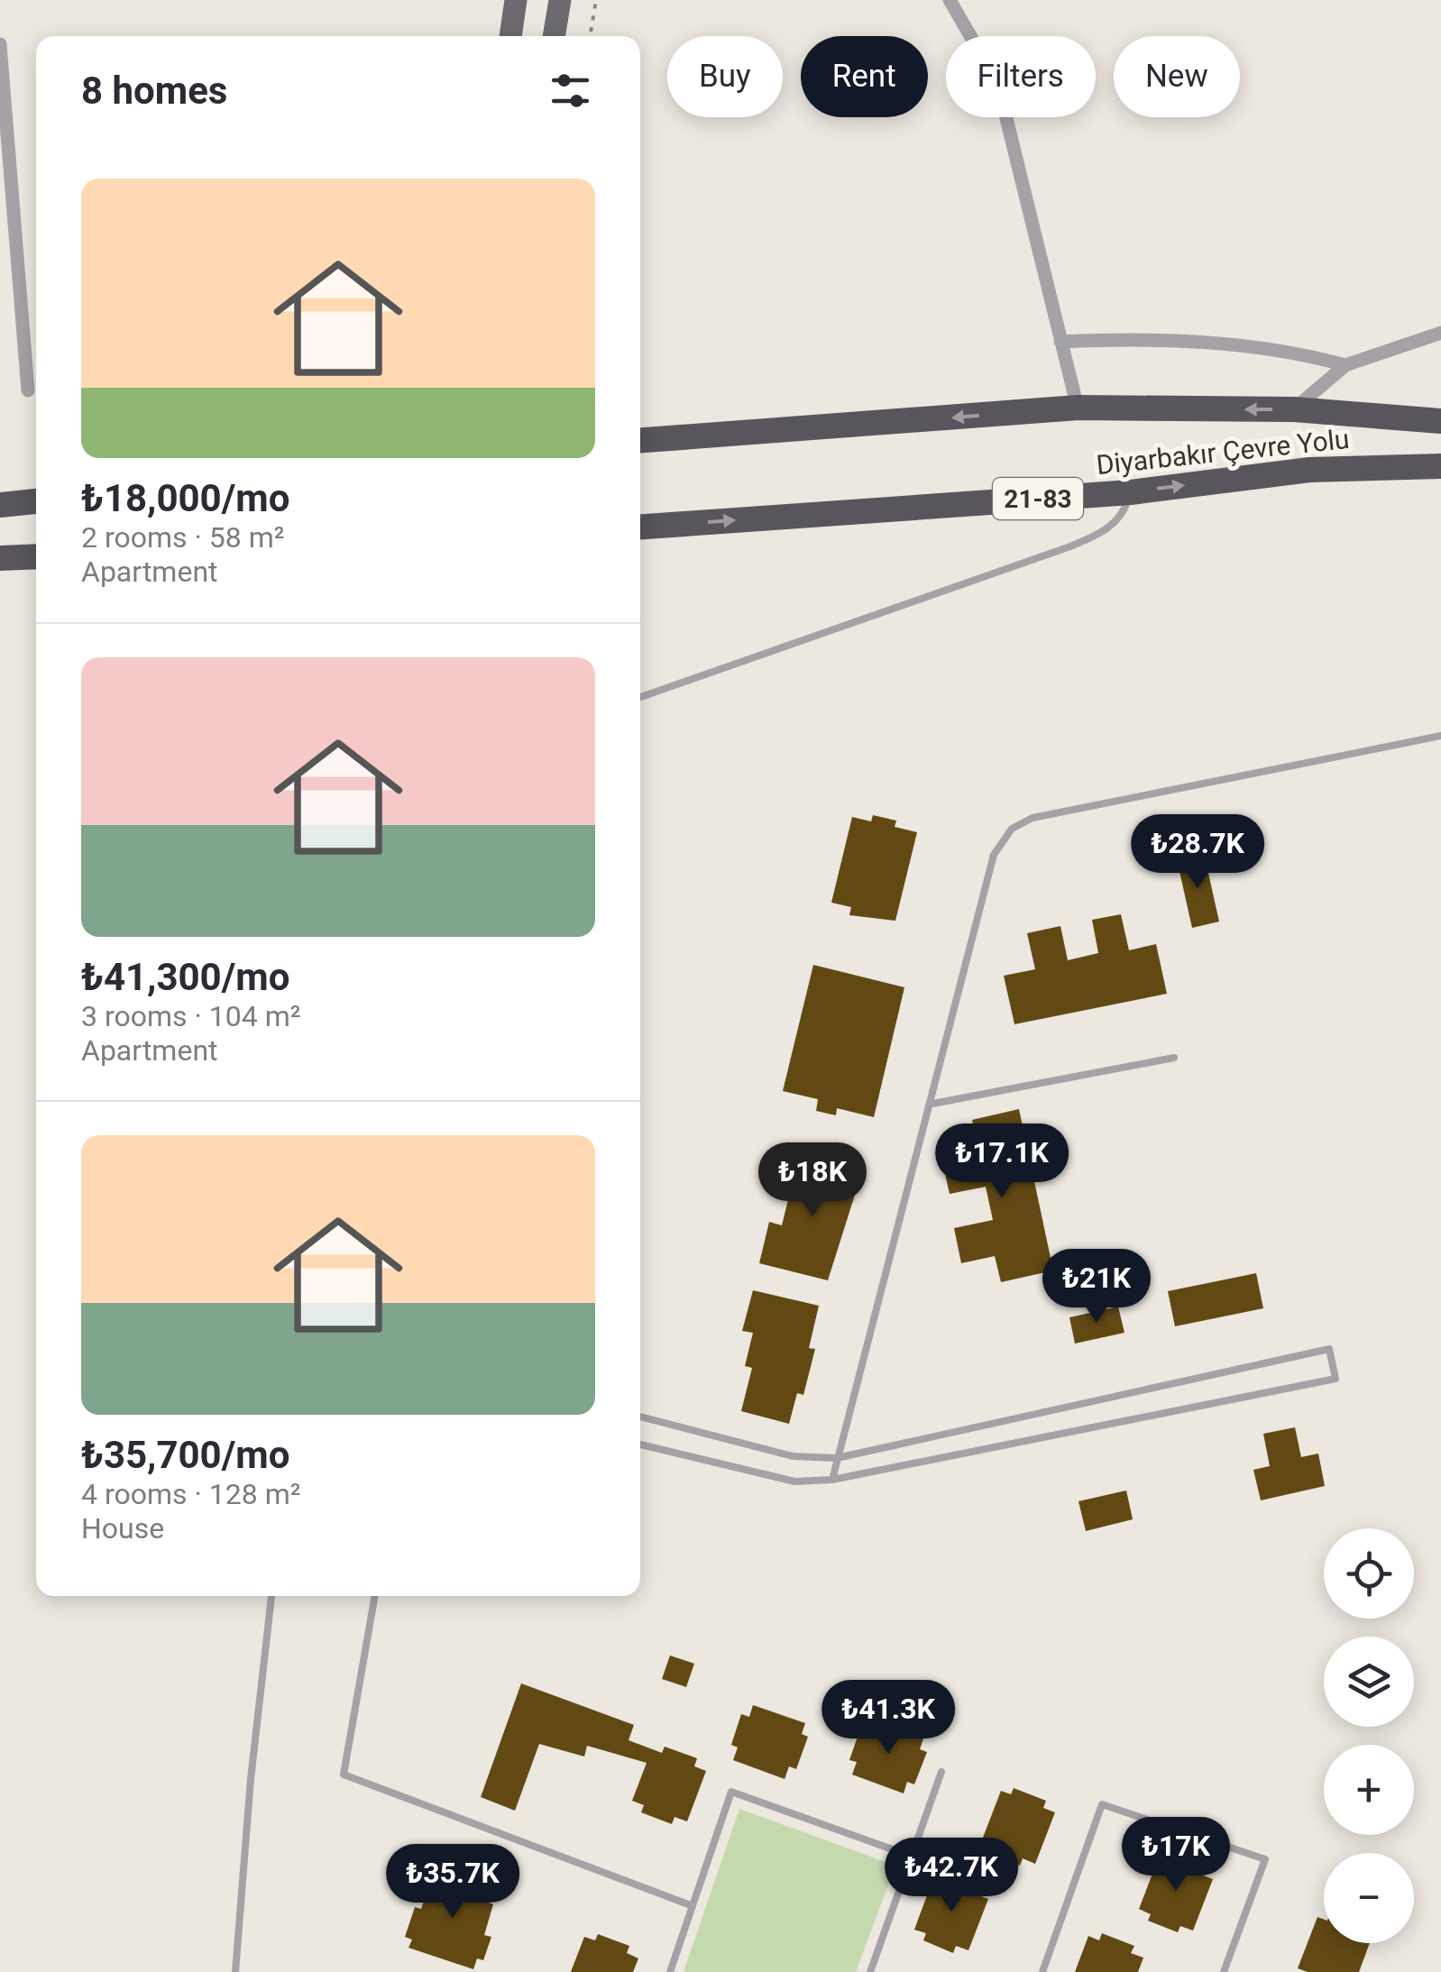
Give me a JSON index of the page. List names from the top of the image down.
{
  "streets": {
    "highway": ["Diyarbakır Çevre Yolu", "21-83"]
  },
  "page": {
    "chip": [
      "Buy",
      "Rent",
      "Filters",
      "New"
    ],
    "heading": "8 homes",
    "list": [
      {
        "name": "₺18,000/mo",
        "note": "2 rooms · 58 m² · Apartment"
      },
      {
        "name": "₺41,300/mo",
        "note": "3 rooms · 104 m² · Apartment"
      },
      {
        "name": "₺35,700/mo",
        "note": "4 rooms · 128 m² · House"
      }
    ],
    "price": [
      "₺28.7K",
      "₺17.1K",
      "₺18K",
      "₺21K",
      "₺41.3K",
      "₺17K",
      "₺42.7K",
      "₺35.7K"
    ],
    "map_buttons": ["+", "−"]
  }
}
